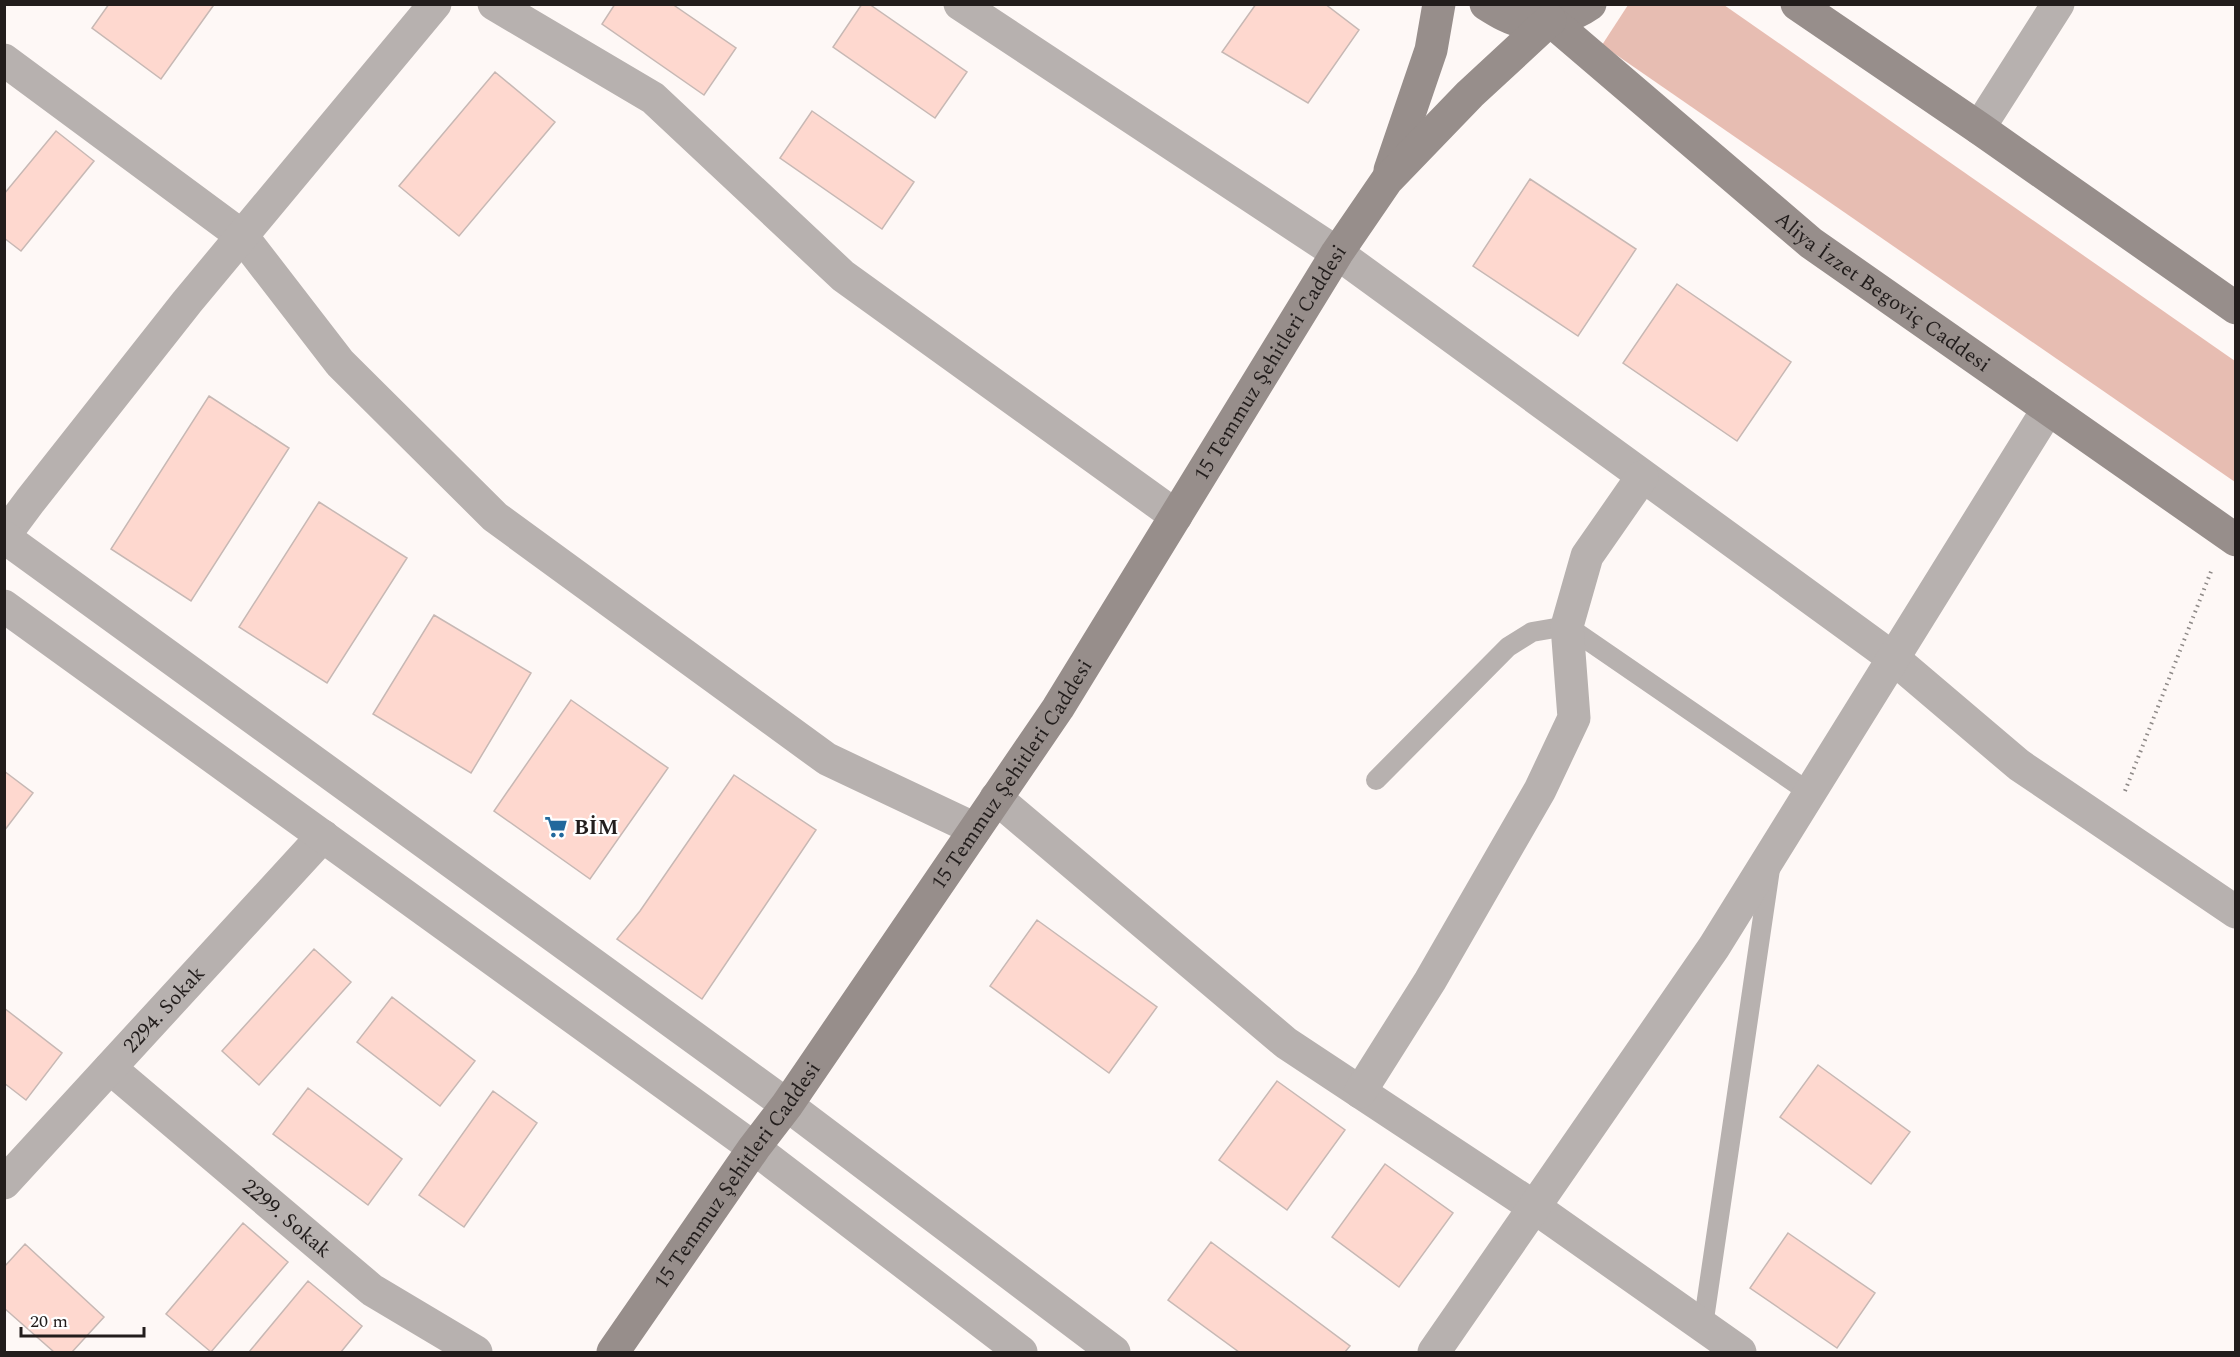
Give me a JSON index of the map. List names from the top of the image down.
{
  "streets": {
    "main road": ["Aliya İzzet Begoviç Caddesi", "15 Temmuz Şehitleri Caddesi"],
    "street": ["2294. Sokak", "2299. Sokak"]
  },
  "crossings": [
    ["2294. Sokak", "2299. Sokak"]
  ],
  "places": {
    "supermarket": ["BİM"]
  },
  "scale_bar": "20 m"
}
